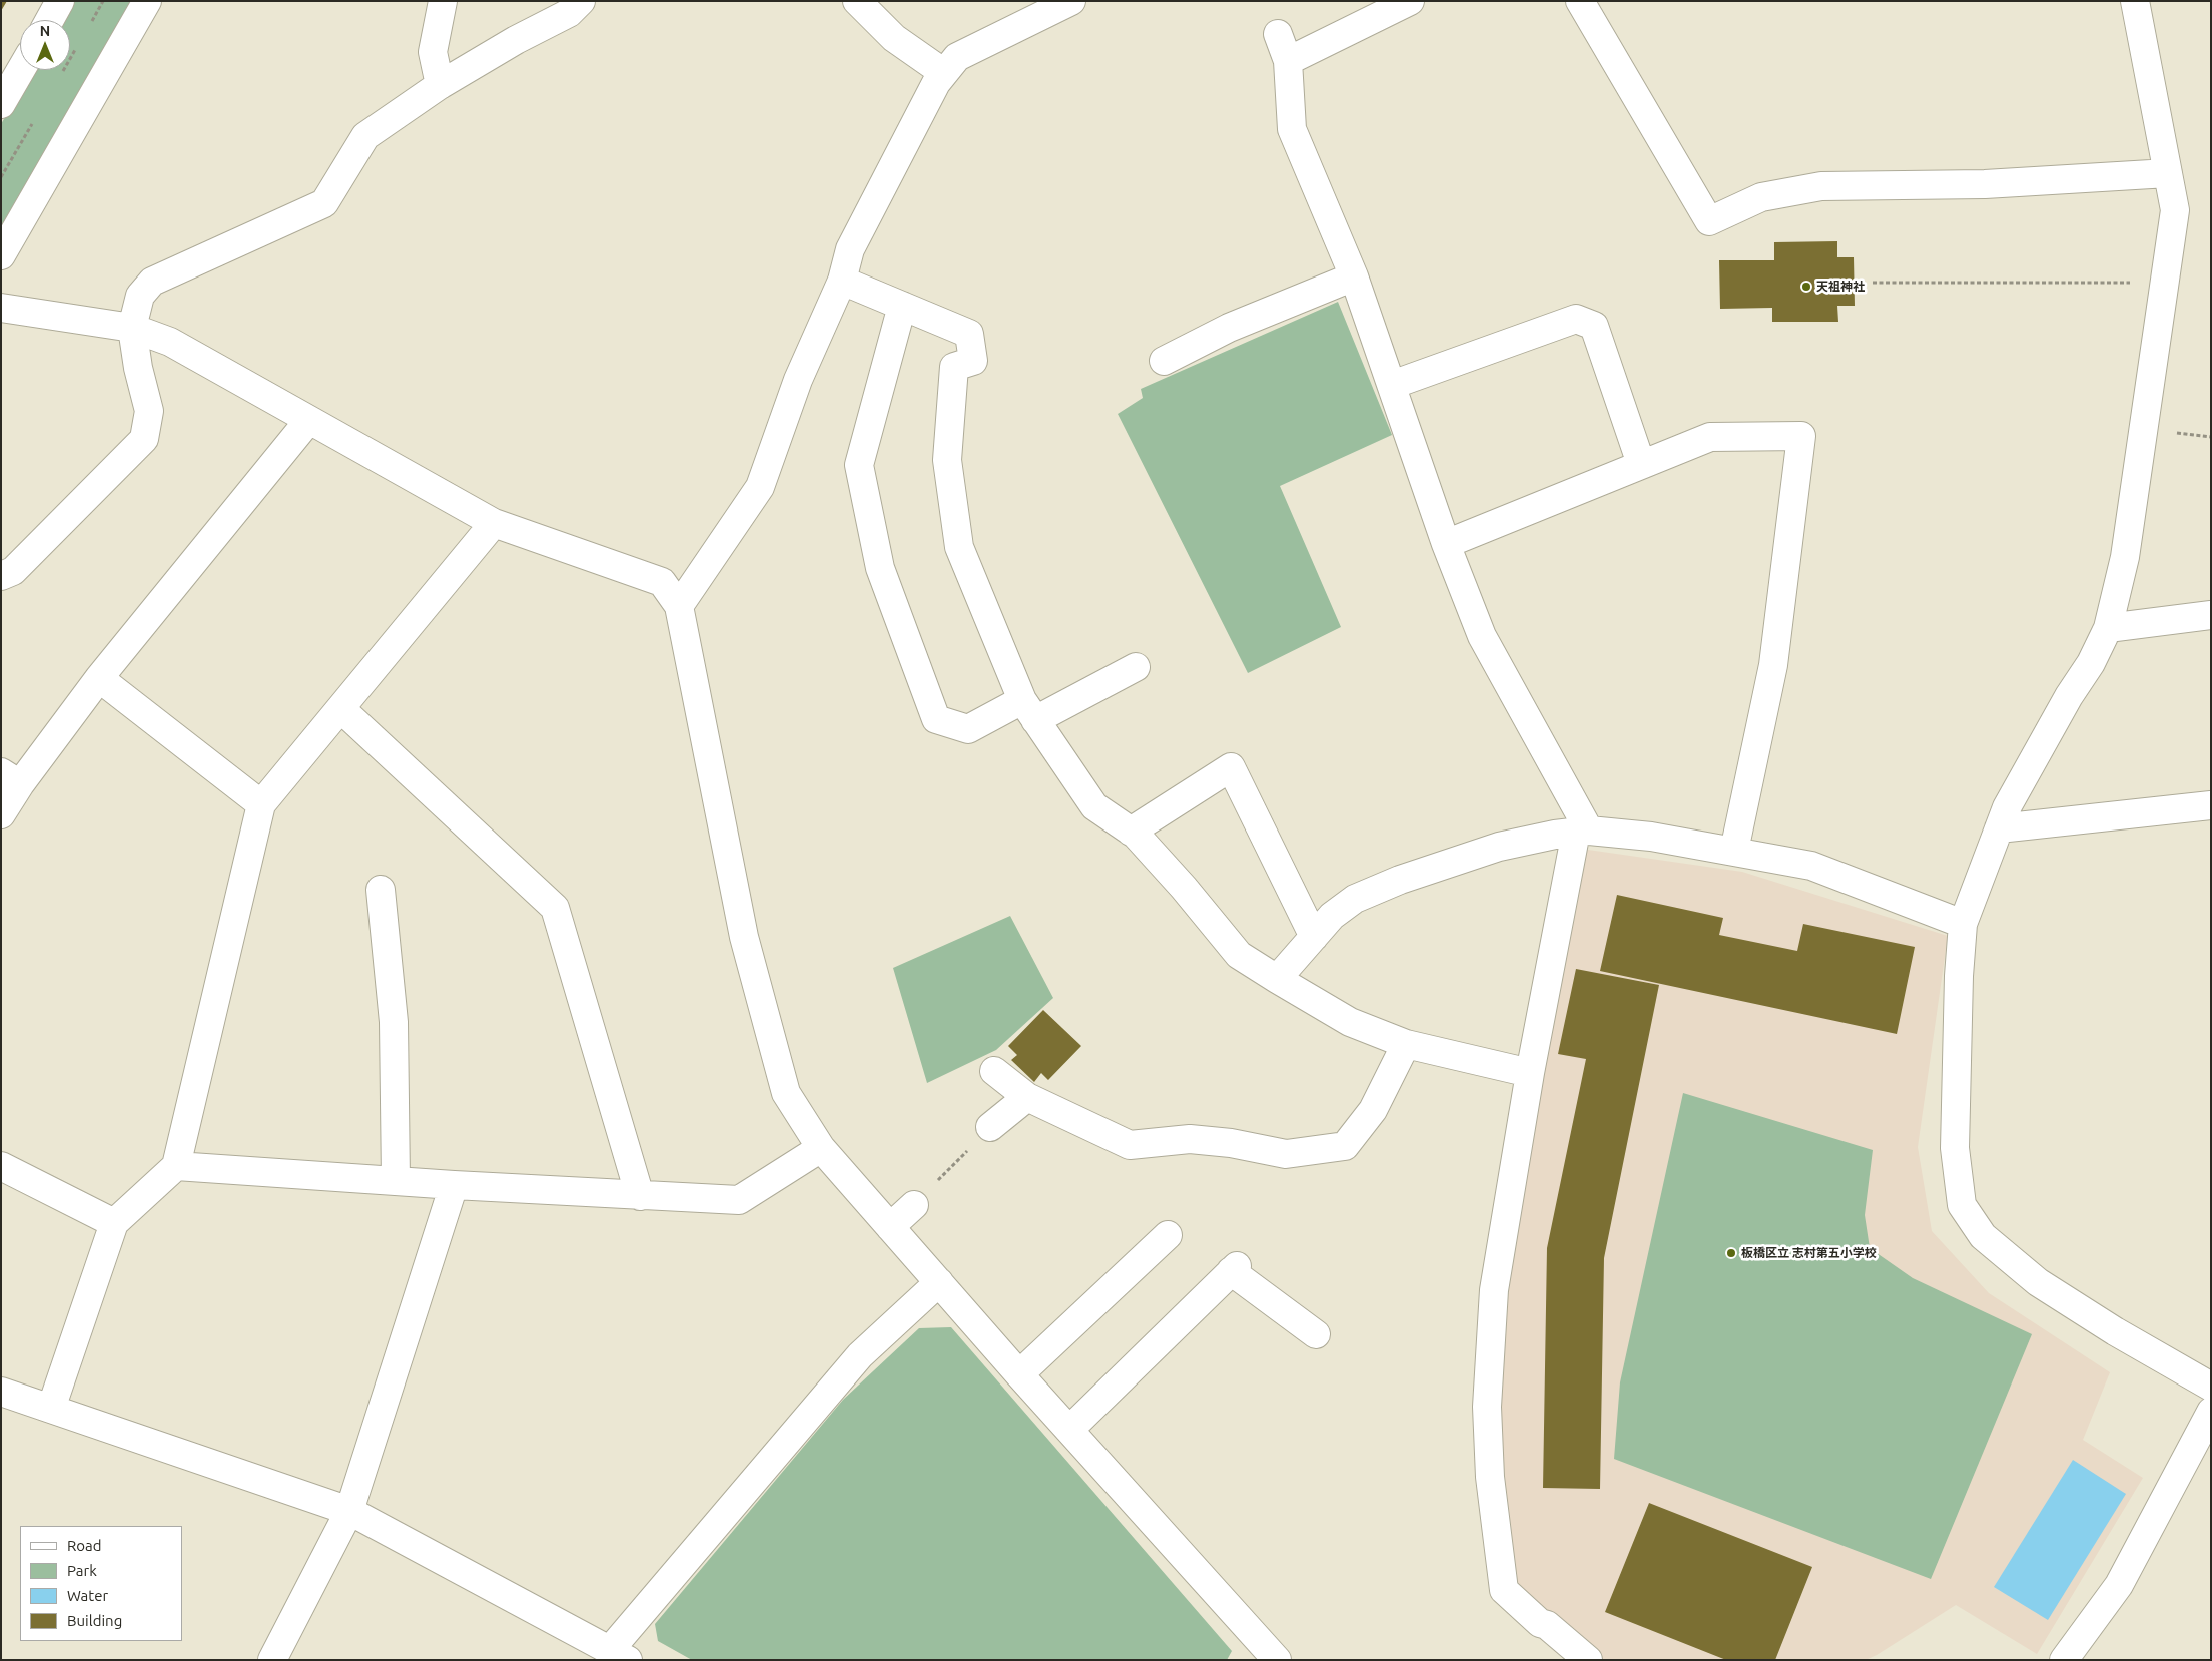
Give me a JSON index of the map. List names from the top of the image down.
{
  "places": ["天祖神社", "板橋区立 志村第五小学校"],
  "legend": [
    "Road",
    "Park",
    "Water",
    "Building"
  ],
  "north": "top"
}
